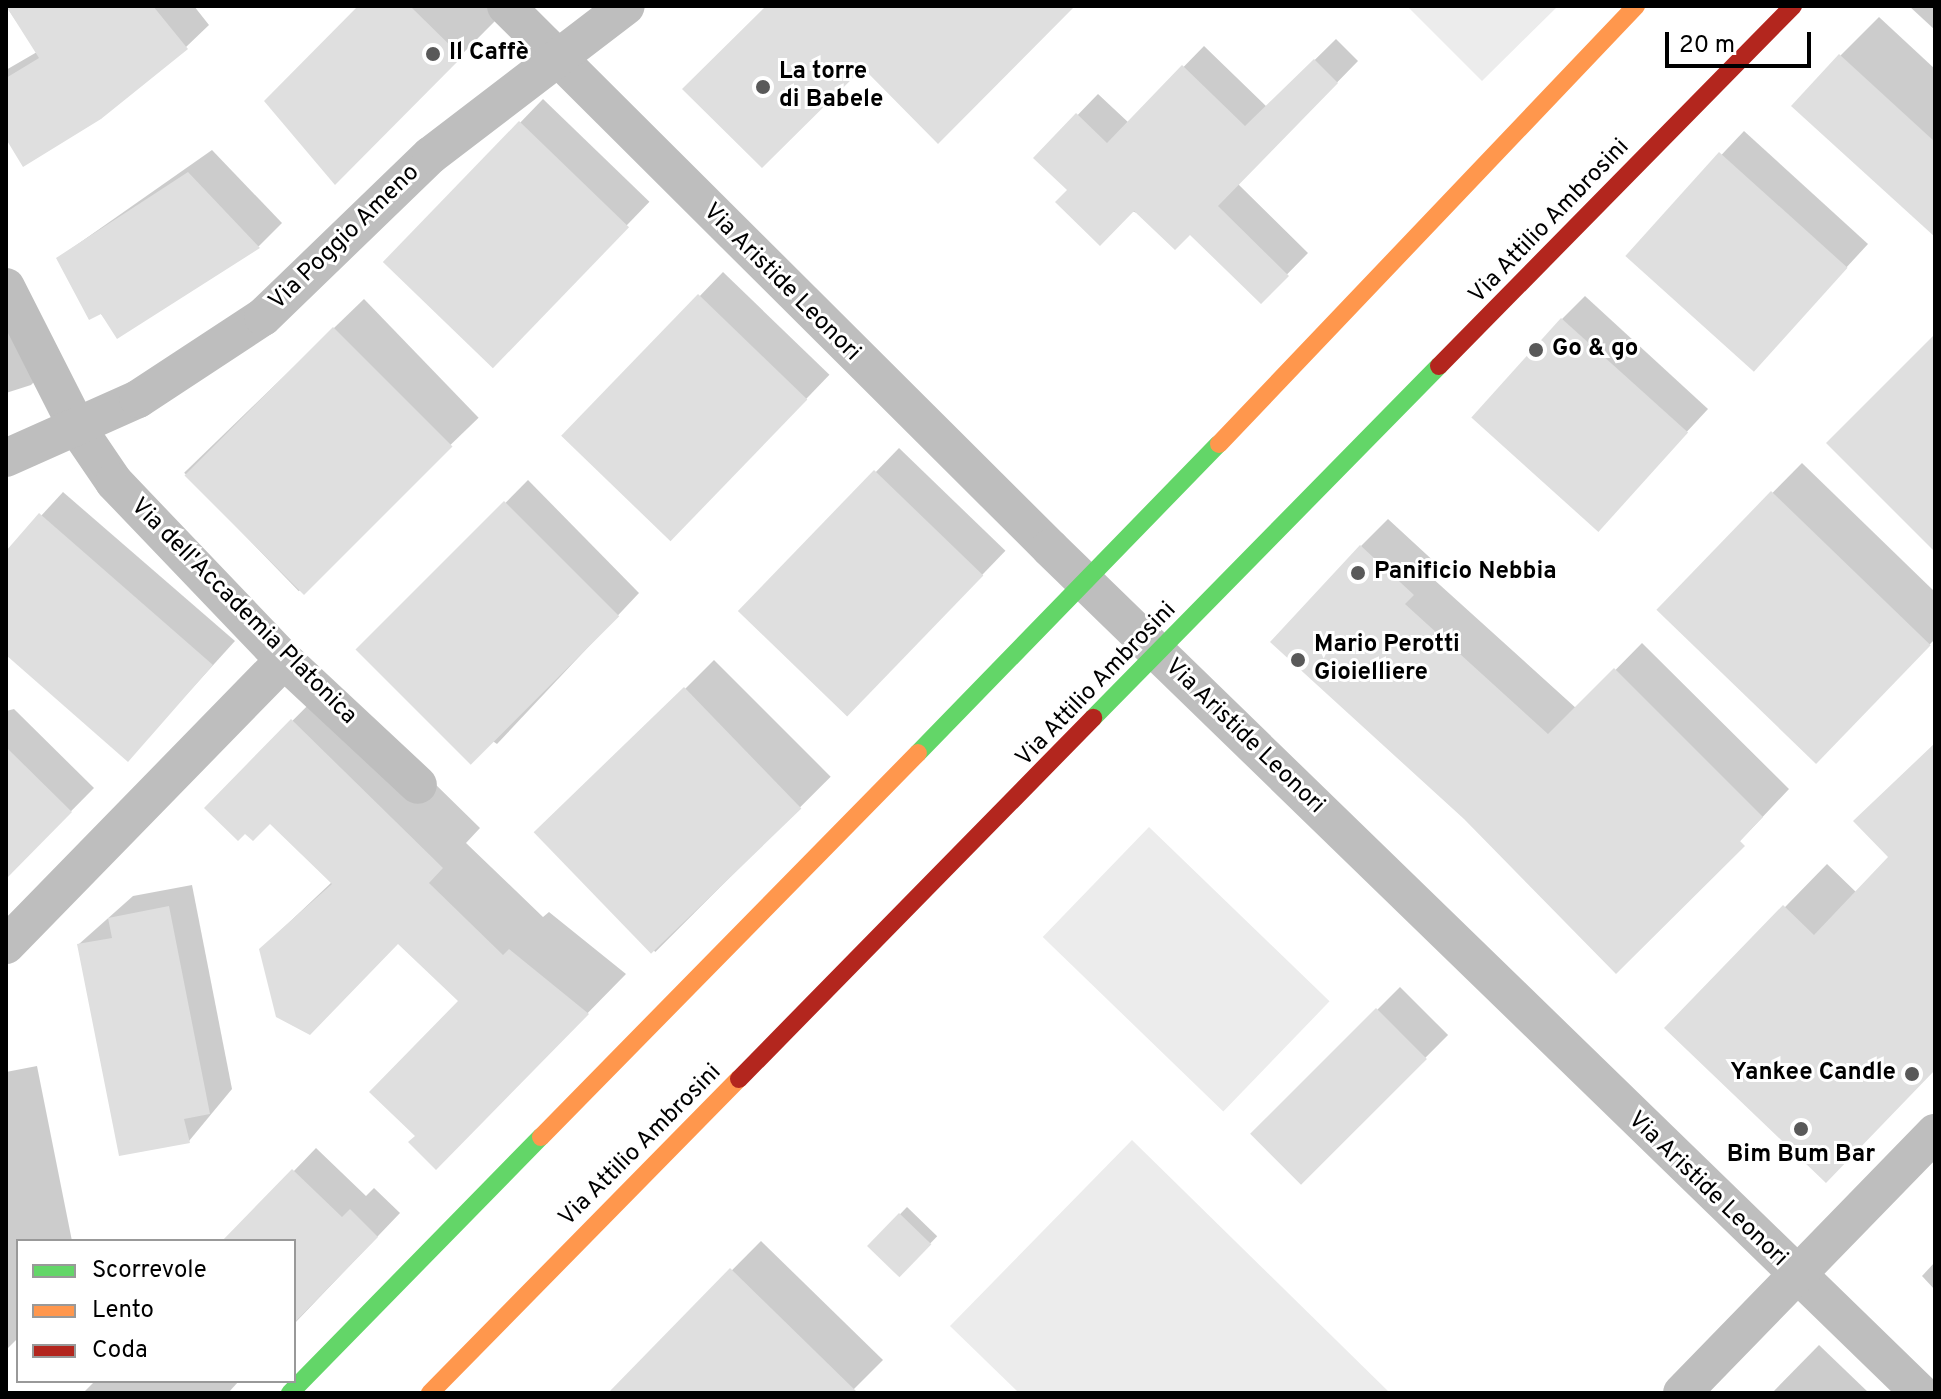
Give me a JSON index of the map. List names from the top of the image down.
{
  "streets": {
    "street": [
      "Via Attilio Ambrosini",
      "Via Poggio Ameno",
      "Via Aristide Leonori",
      "Via dell'Accademia Platonica"
    ]
  },
  "crossings": [
    ["Via Attilio Ambrosini", "Via Aristide Leonori"],
    ["Via Poggio Ameno", "Via Aristide Leonori"],
    ["Via Poggio Ameno", "Via dell'Accademia Platonica"]
  ],
  "places": [
    "Il Caffè",
    "La torre di Babele",
    "Go & go",
    "Panificio Nebbia",
    "Mario Perotti Gioielliere",
    "Yankee Candle",
    "Bim Bum Bar"
  ],
  "legend": ["Scorrevole", "Lento", "Coda"],
  "scale_bar": "20 m"
}
